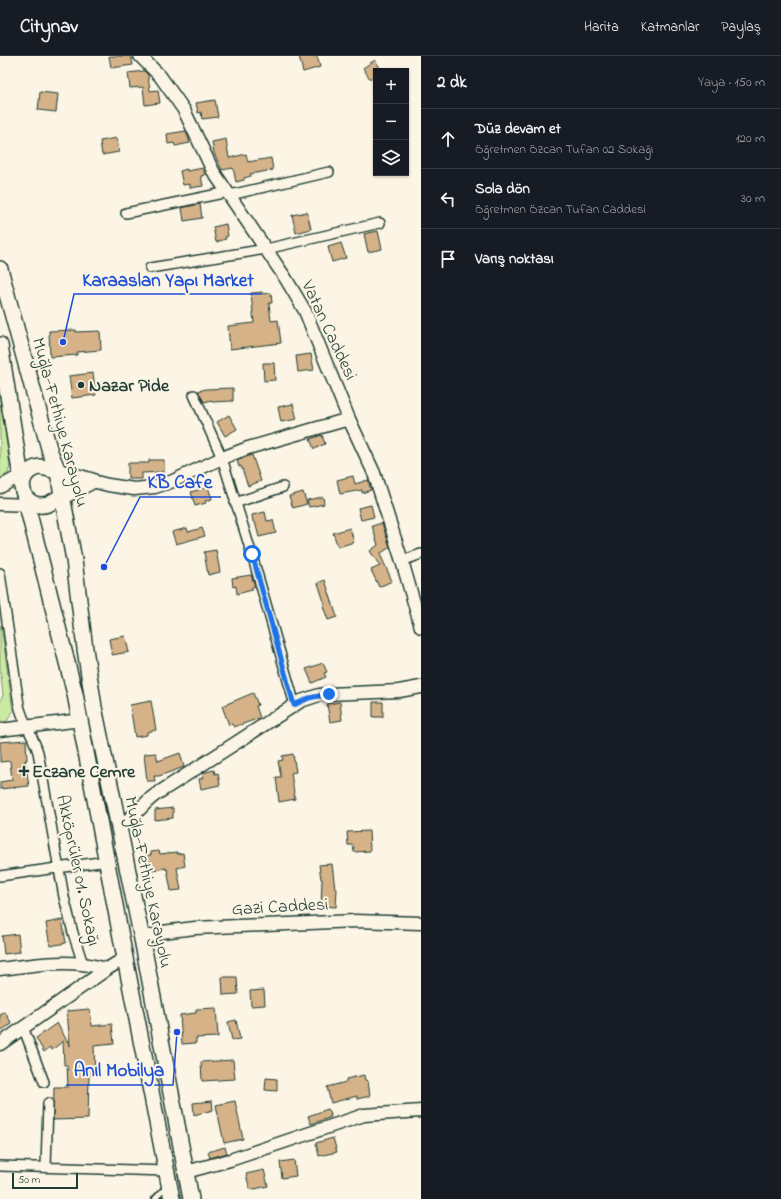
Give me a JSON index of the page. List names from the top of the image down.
{
  "streets": {
    "highway": ["Muğla-Fethiye Karayolu"],
    "street": ["Vatan Caddesi", "Akköprüler 01. Sokağı", "Gazi Caddesi"]
  },
  "crossings": [
    ["Muğla-Fethiye Karayolu", "Gazi Caddesi"]
  ],
  "places": {
    "other": [
      "Karaaslan Yapı Market",
      "Nazar Pide",
      "KB Cafe",
      "Anıl Mobilya"
    ],
    "health": ["Eczane Cemre"]
  },
  "scale_bar": "50 m",
  "page": {
    "header": "Citynav",
    "nav": ["Harita", "Katmanlar", "Paylaş"],
    "heading": ["2 dk", "Yaya · 150 m"],
    "map_buttons": ["+", "−"],
    "list": [
      ["Düz devam et", "Öğretmen Özcan Tufan 02 Sokağı", "120 m"],
      ["Sola dön", "Öğretmen Özcan Tufan Caddesi", "30 m"],
      "Varış noktası"
    ],
    "scale": "50 m"
  }
}
